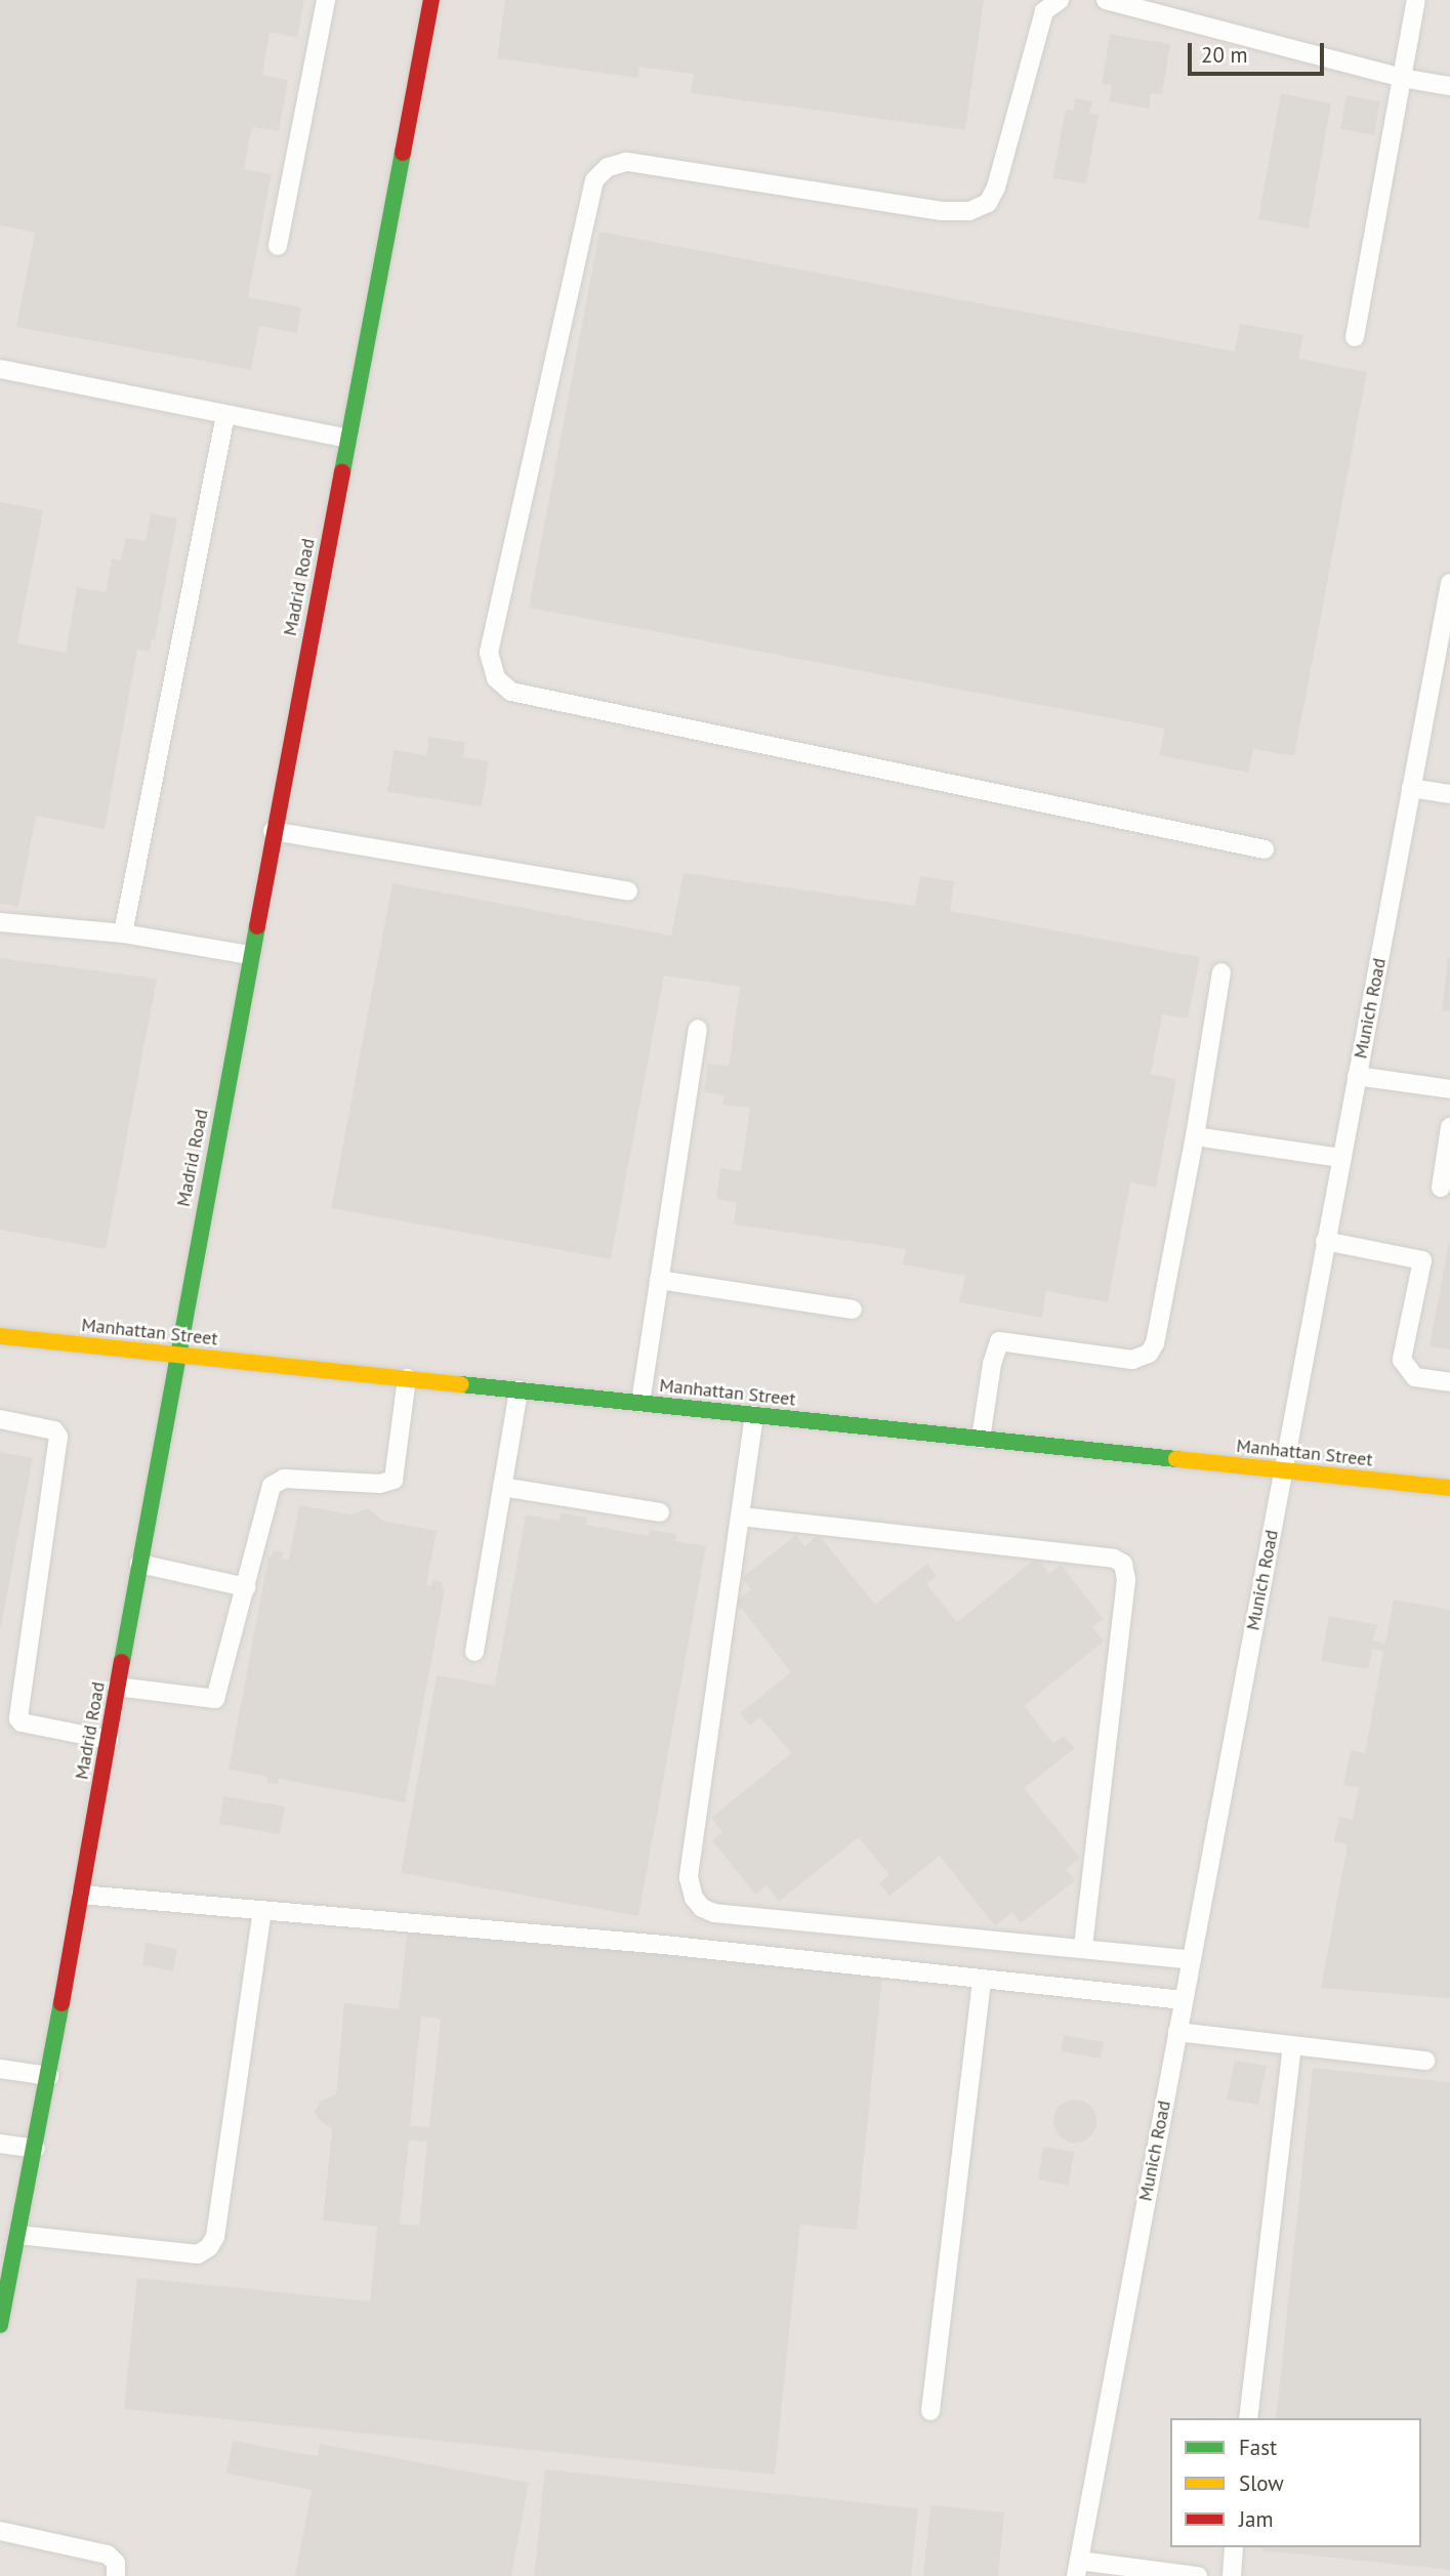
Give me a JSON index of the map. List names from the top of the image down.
{
  "streets": {
    "street": ["Madrid Road", "Manhattan Street"],
    "lane": ["Munich Road"]
  },
  "crossings": [
    ["Madrid Road", "Manhattan Street"],
    ["Munich Road", "Manhattan Street"]
  ],
  "legend": ["Fast", "Slow", "Jam"],
  "scale_bar": "20 m"
}
